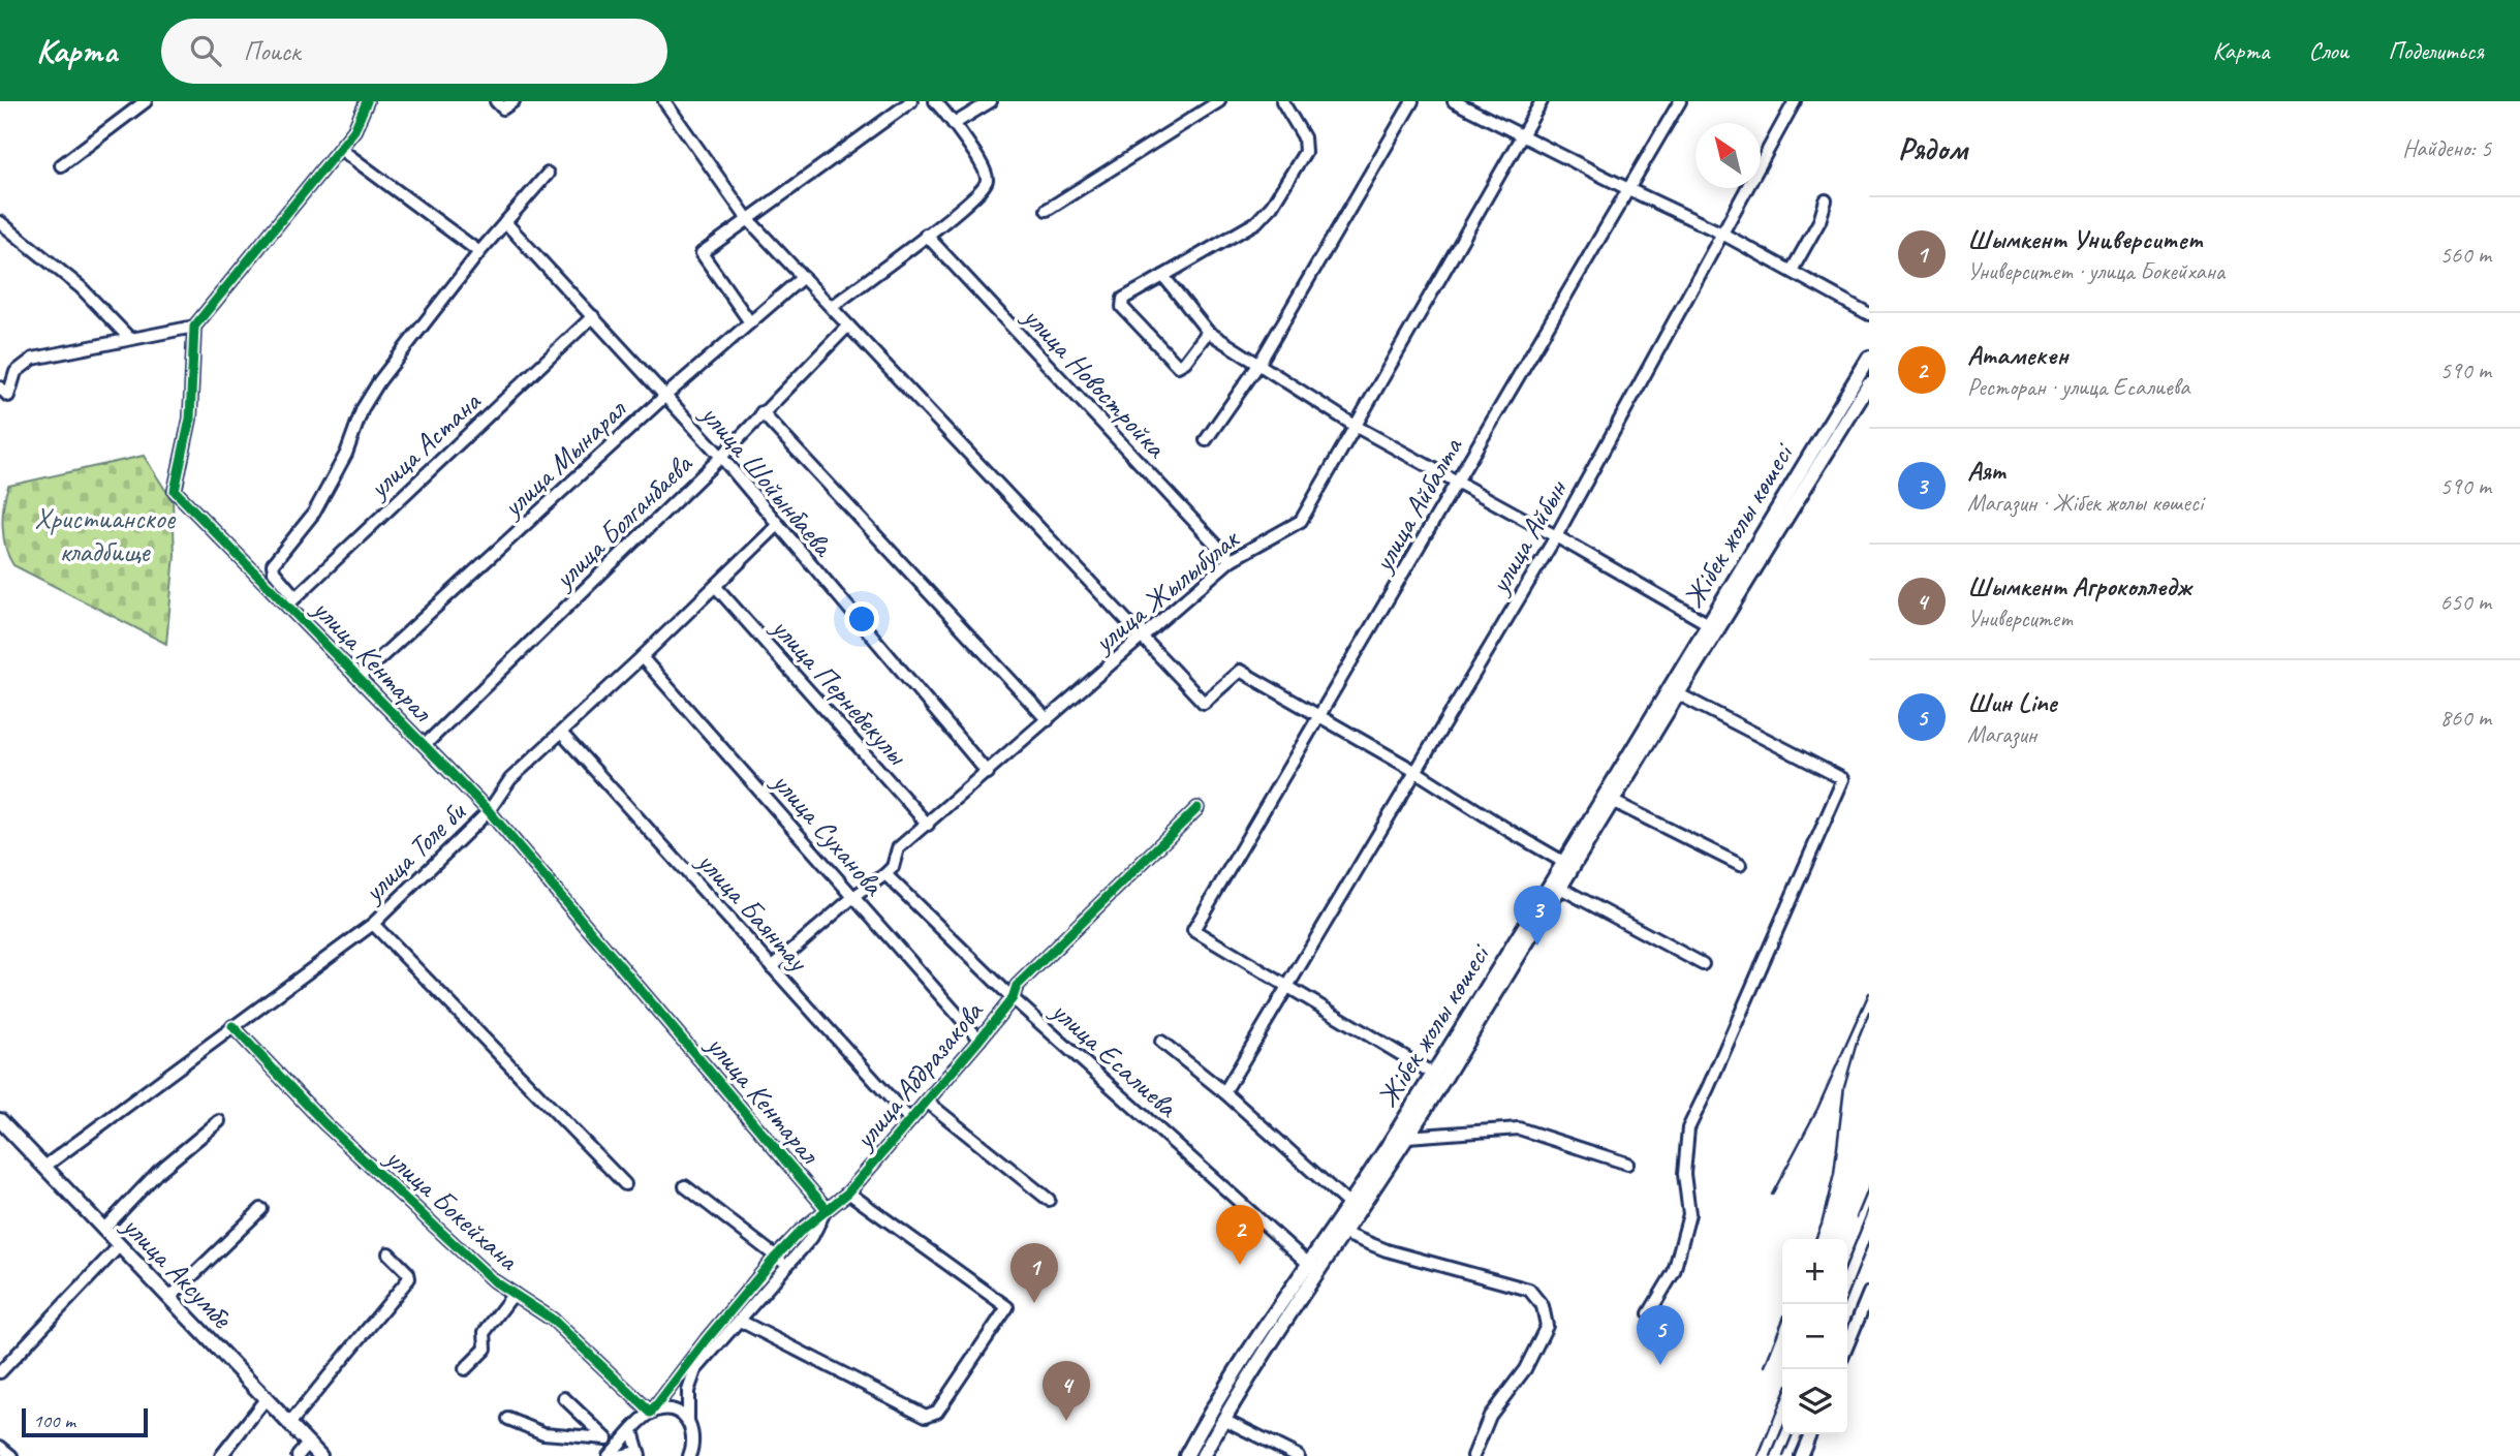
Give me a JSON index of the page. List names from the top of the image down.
{
  "streets": {
    "main road": ["Жібек жолы көшесі", "улица Аксумбе"],
    "street": [
      "улица Новостройка",
      "улица Астана",
      "улица Мынарал",
      "улица Шойынбаева",
      "улица Айбалта",
      "улица Болганбаева",
      "улица Айбын",
      "улица Жылыбулак",
      "улица Кентарал",
      "улица Пернебекулы",
      "улица Суханова",
      "улица Толе би",
      "улица Баянтау",
      "улица Есалиева",
      "улица Абдразакова",
      "улица Бокейхана"
    ]
  },
  "crossings": [
    ["улица Новостройка", "улица Жылыбулак"],
    ["улица Астана", "улица Шойынбаева"],
    ["улица Астана", "улица Кентарал"],
    ["улица Мынарал", "улица Шойынбаева"],
    ["улица Мынарал", "улица Кентарал"],
    ["улица Шойынбаева", "улица Болганбаева"],
    ["улица Шойынбаева", "улица Жылыбулак"],
    ["улица Шойынбаева", "улица Толе би"],
    ["улица Айбалта", "улица Айбын"],
    ["улица Болганбаева", "улица Кентарал"],
    ["Жібек жолы көшесі", "улица Есалиева"],
    ["улица Жылыбулак", "улица Пернебекулы"],
    ["улица Жылыбулак", "улица Суханова"],
    ["улица Жылыбулак", "улица Баянтау"],
    ["улица Жылыбулак", "улица Есалиева"],
    ["улица Кентарал", "улица Толе би"],
    ["улица Кентарал", "улица Абдразакова"],
    ["улица Пернебекулы", "улица Толе би"],
    ["улица Суханова", "улица Толе би"],
    ["улица Суханова", "улица Абдразакова"],
    ["улица Толе би", "улица Баянтау"],
    ["улица Толе би", "улица Бокейхана"],
    ["улица Толе би", "улица Аксумбе"],
    ["улица Баянтау", "улица Абдразакова"],
    ["улица Есалиева", "улица Абдразакова"],
    ["улица Абдразакова", "улица Бокейхана"]
  ],
  "parks": ["Христианское кладбище"],
  "scale_bar": "100 m",
  "north": "top left",
  "page": {
    "header": "Карта",
    "search": "Поиск",
    "nav": ["Карта", "Слои", "Поделиться"],
    "heading": ["Рядом", "Найдено: 5"],
    "list": [
      {
        "mark": "1",
        "name": "Шымкент Университет",
        "note": "Университет · улица Бокейхана",
        "value": "560 m"
      },
      {
        "mark": "2",
        "name": "Атамекен",
        "note": "Ресторан · улица Есалиева",
        "value": "590 m"
      },
      {
        "mark": "3",
        "name": "Аят",
        "note": "Магазин · Жібек жолы көшесі",
        "value": "590 m"
      },
      {
        "mark": "4",
        "name": "Шымкент Агроколледж",
        "note": "Университет",
        "value": "650 m"
      },
      {
        "mark": "5",
        "name": "Шин Line",
        "note": "Магазин",
        "value": "860 m"
      }
    ],
    "pins": [
      "3",
      "2",
      "1",
      "5",
      "4"
    ],
    "map_buttons": ["+", "−"],
    "scale": "100 m"
  }
}
